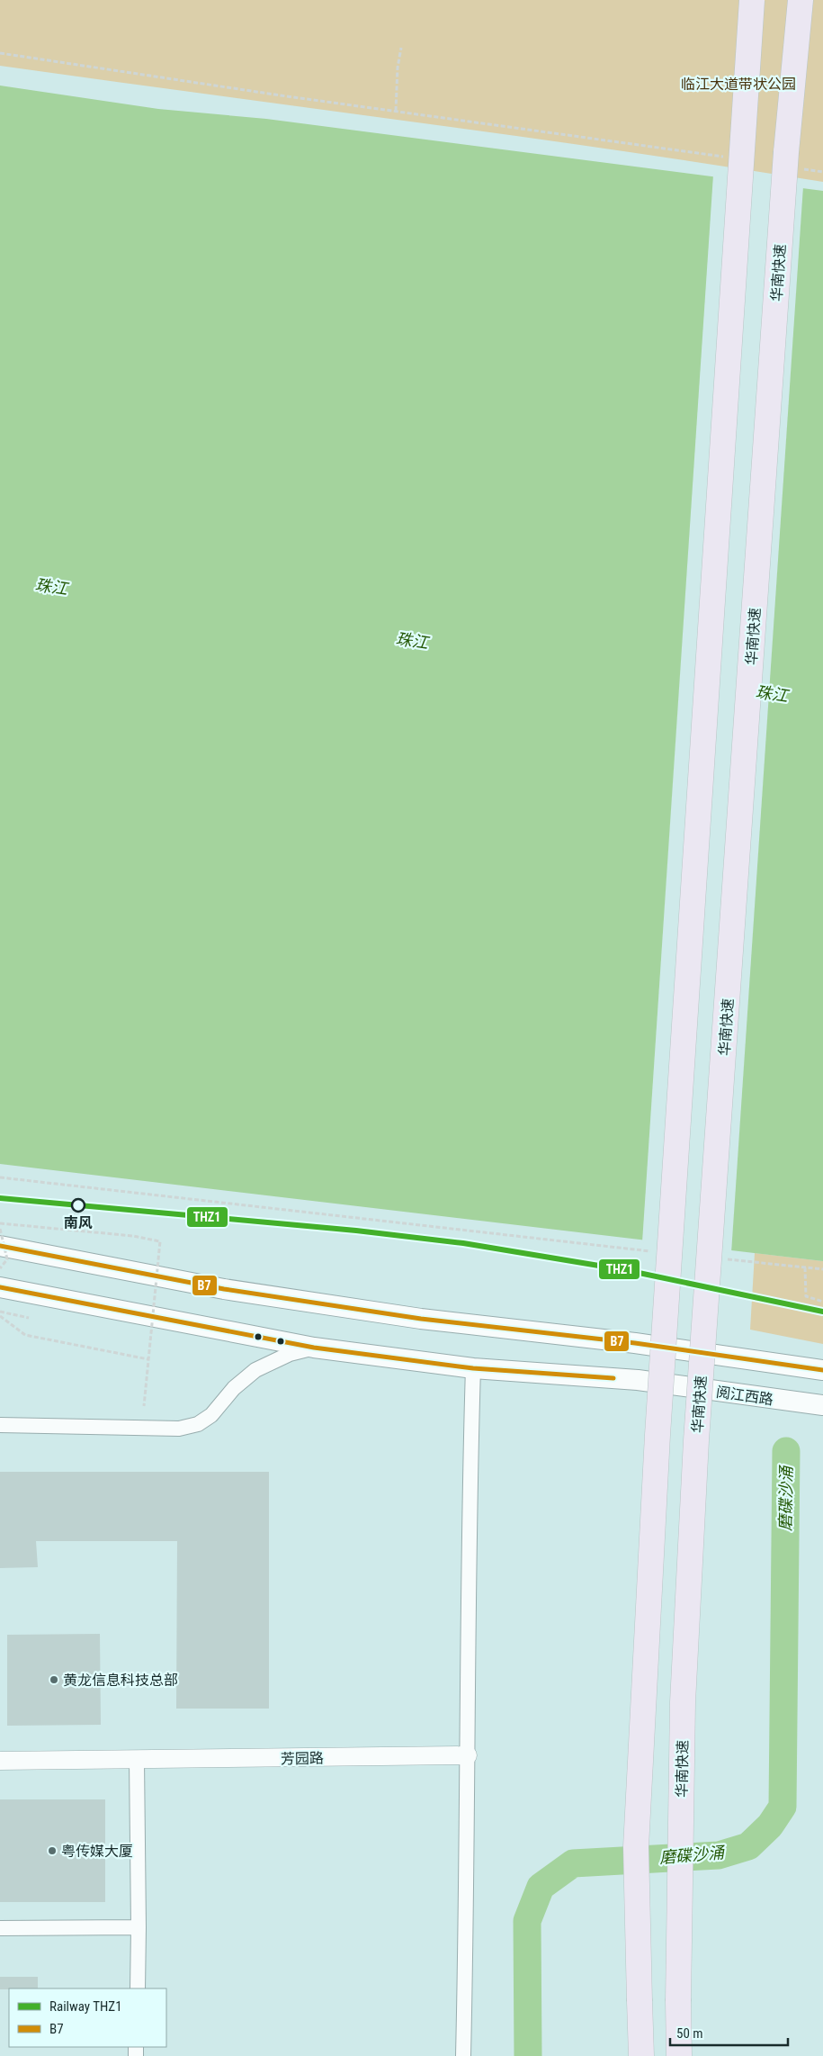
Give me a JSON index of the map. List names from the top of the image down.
{
  "streets": {
    "highway": ["华南快速"],
    "main road": ["阅江西路"],
    "street": ["芳园路"]
  },
  "water": ["珠江", "磨碟沙涌"],
  "parks": ["临江大道带状公园"],
  "places": ["南风", "黄龙信息科技总部", "粤传媒大厦"],
  "lines": ["rail line THZ1", "transit line B7"],
  "legend": ["Railway THZ1", "B7"],
  "scale_bar": "50 m"
}
